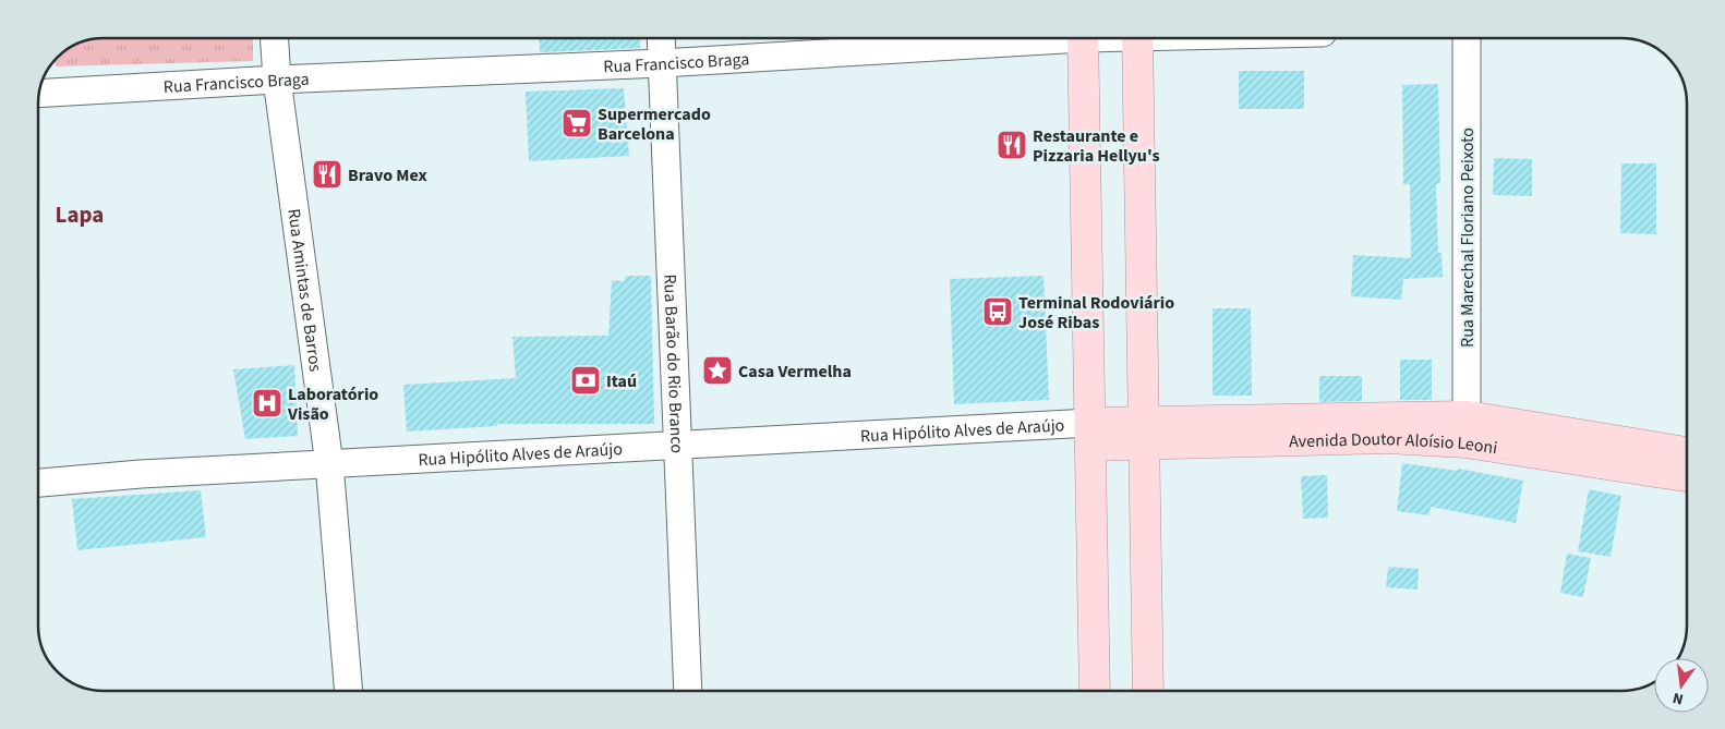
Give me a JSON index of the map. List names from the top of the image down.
{
  "streets": {
    "main road": ["Avenida Doutor Aloísio Leoni"],
    "street": [
      "Rua Francisco Braga",
      "Rua Marechal Floriano Peixoto",
      "Rua Amintas de Barros",
      "Rua Barão do Rio Branco",
      "Rua Hipólito Alves de Araújo"
    ]
  },
  "crossings": [
    ["Rua Francisco Braga", "Rua Amintas de Barros"],
    ["Rua Francisco Braga", "Rua Barão do Rio Branco"],
    ["Rua Marechal Floriano Peixoto", "Avenida Doutor Aloísio Leoni"],
    ["Rua Amintas de Barros", "Rua Hipólito Alves de Araújo"],
    ["Rua Barão do Rio Branco", "Rua Hipólito Alves de Araújo"],
    ["Rua Hipólito Alves de Araújo", "Avenida Doutor Aloísio Leoni"]
  ],
  "districts": ["Lapa"],
  "places": {
    "supermarket": ["Supermercado Barcelona"],
    "restaurant": ["Restaurante e Pizzaria Hellyu's", "Bravo Mex"],
    "bus stop": ["Terminal Rodoviário José Ribas"],
    "place": ["Casa Vermelha"],
    "bank": ["Itaú"],
    "hospital": ["Laboratório Visão"]
  },
  "north": "bottom"
}
